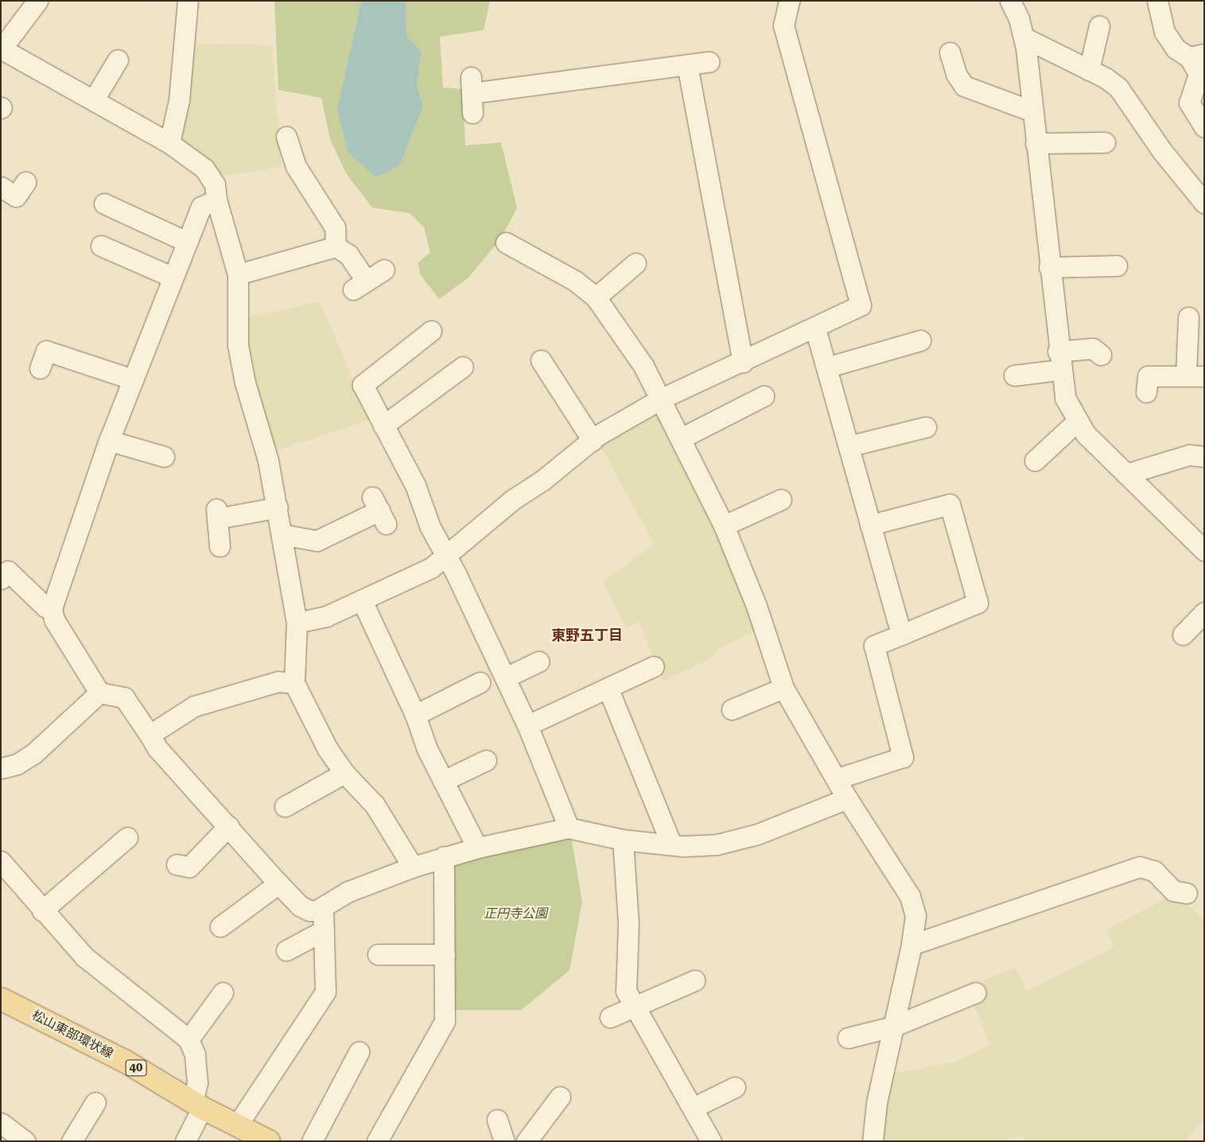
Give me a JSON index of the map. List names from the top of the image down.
{
  "streets": {
    "main road": ["松山東部環状線", "40"]
  },
  "districts": ["東野五丁目"],
  "parks": ["正円寺公園"]
}
